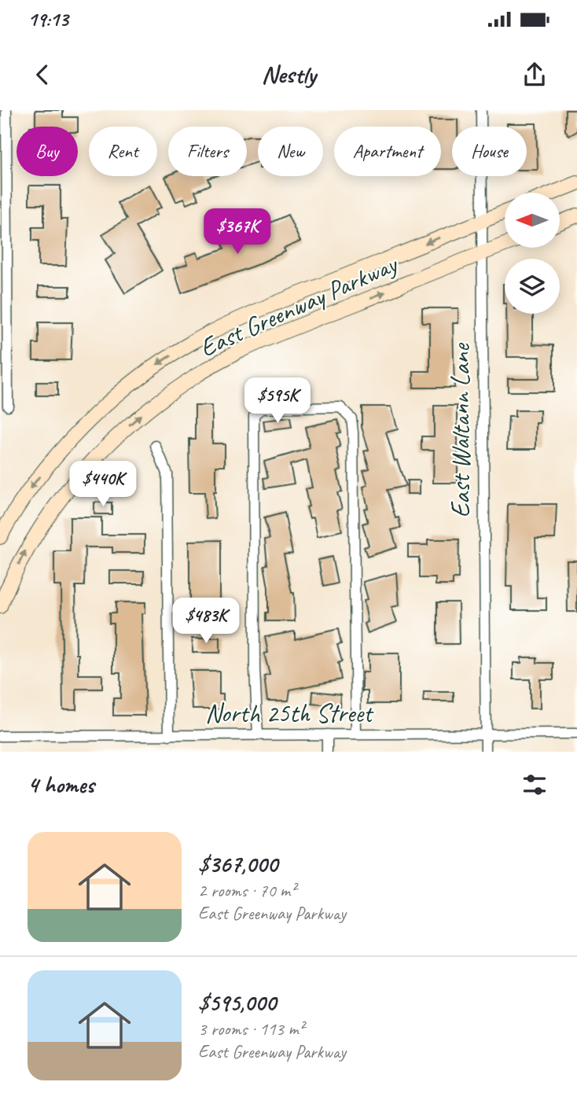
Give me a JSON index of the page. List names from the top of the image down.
{
  "streets": {
    "main road": ["East Greenway Parkway"],
    "street": ["East Waltann Lane", "North 25th Street"]
  },
  "crossings": [
    ["East Greenway Parkway", "East Waltann Lane"],
    ["East Waltann Lane", "North 25th Street"]
  ],
  "north": "left",
  "page": {
    "status": "19:13",
    "header": "Nestly",
    "chip": [
      "Buy",
      "Rent",
      "Filters",
      "New",
      "Apartment",
      "House"
    ],
    "price": [
      "$367K",
      "$595K",
      "$440K",
      "$483K"
    ],
    "heading": "4 homes",
    "list": [
      {
        "name": "$367,000",
        "note": "2 rooms · 70 m² · East Greenway Parkway"
      },
      {
        "name": "$595,000",
        "note": "3 rooms · 113 m² · East Greenway Parkway"
      }
    ]
  }
}
